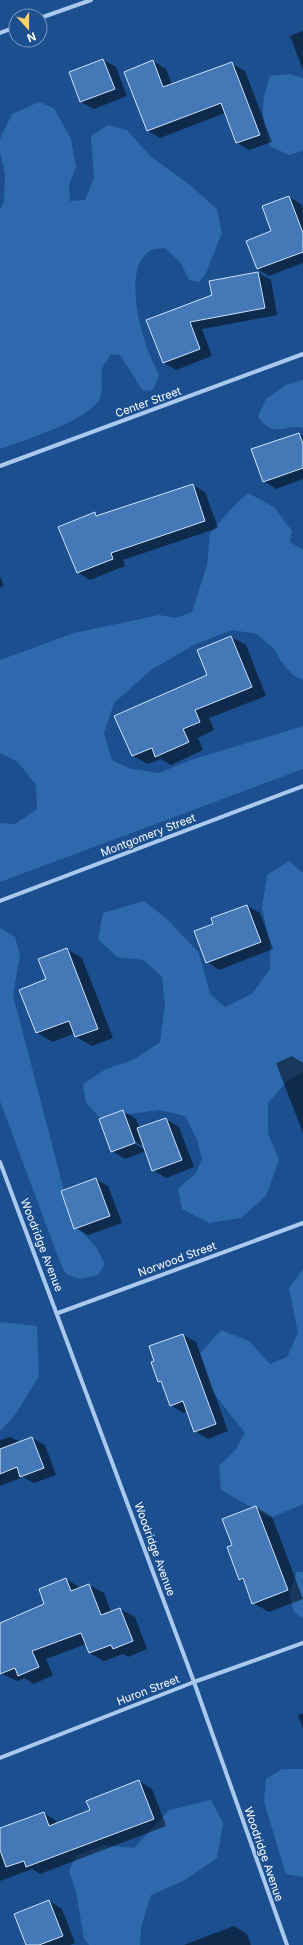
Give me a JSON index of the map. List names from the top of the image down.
{
  "streets": {
    "street": [
      "Center Street",
      "Montgomery Street",
      "Woodridge Avenue",
      "Norwood Street",
      "Huron Street"
    ]
  },
  "crossings": [
    ["Woodridge Avenue", "Norwood Street"],
    ["Woodridge Avenue", "Huron Street"]
  ],
  "north": "bottom"
}
